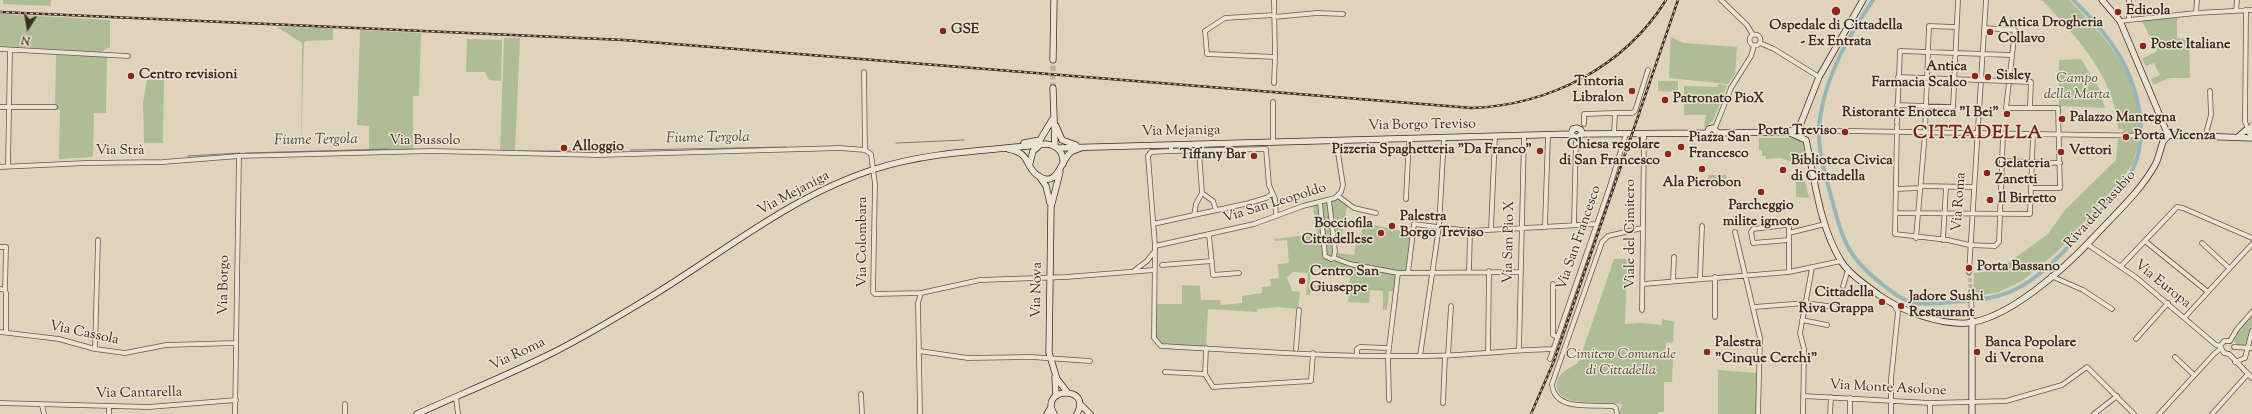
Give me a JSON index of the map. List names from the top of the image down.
{
  "streets": {
    "street": [
      "Via Borgo Treviso",
      "Via Mejaniga",
      "Via Bussolo",
      "Via Strà",
      "Via Roma",
      "Via San Leopoldo",
      "Riva del Pasubio",
      "Viale del Cimitero",
      "Via San Francesco",
      "Via Colombara",
      "Via San Pio X",
      "Via Borgo",
      "Via Europa",
      "Via Nova",
      "Via Cassola",
      "Via Monte Asolone",
      "Via Cantarella"
    ]
  },
  "crossings": [
    ["Via Borgo Treviso", "Via Mejaniga"],
    ["Via Borgo Treviso", "Via San Leopoldo"],
    ["Via Borgo Treviso", "Riva del Pasubio"],
    ["Via Borgo Treviso", "Viale del Cimitero"],
    ["Via Borgo Treviso", "Via San Francesco"],
    ["Via Borgo Treviso", "Via San Pio X"],
    ["Via Mejaniga", "Via Roma"],
    ["Via Mejaniga", "Via Colombara"],
    ["Via Mejaniga", "Via Nova"],
    ["Via Bussolo", "Via Strà"],
    ["Via Bussolo", "Via Borgo"],
    ["Via Strà", "Via Borgo"],
    ["Riva del Pasubio", "Via Europa"],
    ["Via Colombara", "Via Nova"],
    ["Via Borgo", "Via Cassola"],
    ["Via Borgo", "Via Cantarella"]
  ],
  "districts": ["CITTADELLA"],
  "water": ["Fiume Tergola"],
  "parks": ["Campo della Marta", "Cimitero Comunale di Cittadella"],
  "places": [
    "Ospedale di Cittadella - Ex Entrata",
    "Edicola",
    "GSE",
    "Antica Drogheria Collavo",
    "Poste Italiane",
    "Centro revisioni",
    "Antica Farmacia Scalco",
    "Sisley",
    "Tintoria Libralon",
    "Patronato PioX",
    "Ristorante Enoteca \"I Bei\"",
    "Palazzo Mantegna",
    "Porta Treviso",
    "Porta Vicenza",
    "Piazza San Francesco",
    "Alloggio",
    "Pizzeria Spaghetteria \"Da Franco\"",
    "Vettori",
    "Chiesa regolare di San Francesco",
    "Tiffany Bar",
    "Ala Pierobon",
    "Biblioteca Civica di Cittadella",
    "Gelateria Zanetti",
    "Parcheggio milite ignoto",
    "Il Birretto",
    "Palestra Borgo Treviso",
    "Bocciofila Cittadellese",
    "Porta Bassano",
    "Centro San Giuseppe",
    "Cittadella Riva Grappa",
    "Jadore Sushi Restaurant",
    "Palestra \"Cinque Cerchi\"",
    "Banca Popolare di Verona"
  ],
  "north": "bottom"
}
